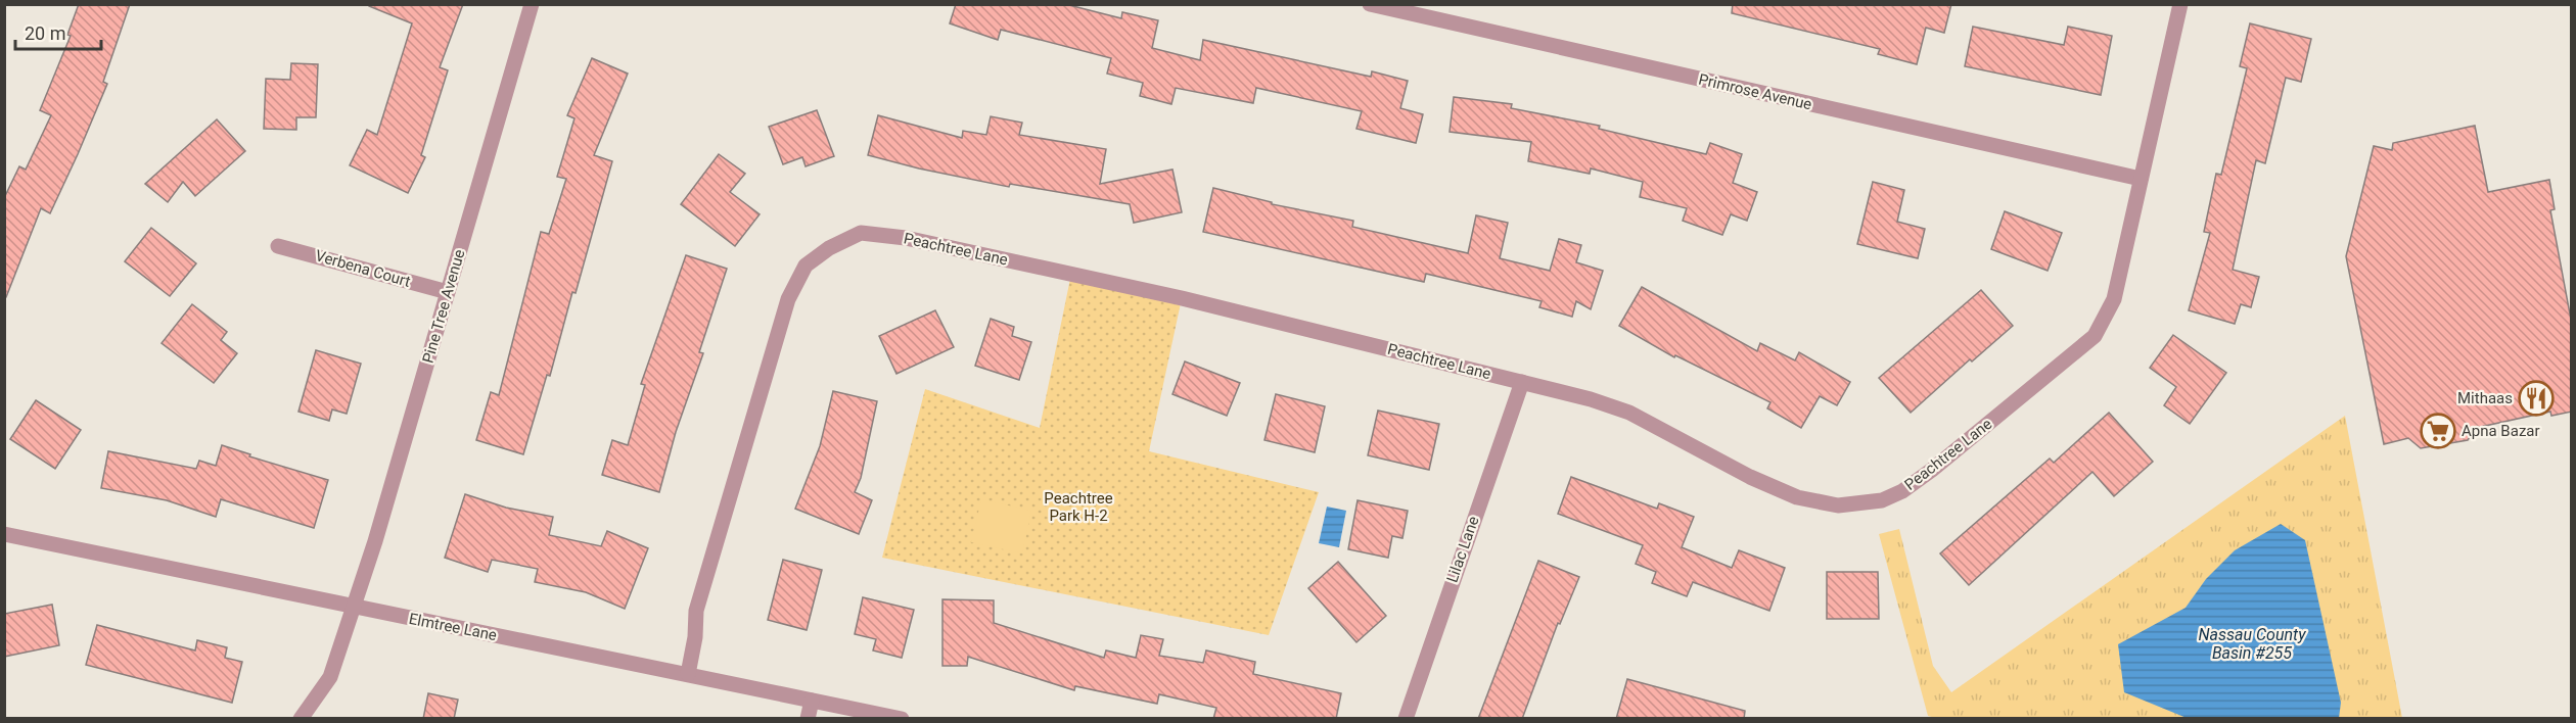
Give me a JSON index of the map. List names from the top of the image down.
{
  "streets": {
    "street": [
      "Primrose Avenue",
      "Peachtree Lane",
      "Verbena Court",
      "Pine Tree Avenue",
      "Lilac Lane",
      "Elmtree Lane"
    ]
  },
  "crossings": [
    ["Primrose Avenue", "Peachtree Lane"],
    ["Peachtree Lane", "Lilac Lane"],
    ["Peachtree Lane", "Elmtree Lane"],
    ["Verbena Court", "Pine Tree Avenue"],
    ["Pine Tree Avenue", "Elmtree Lane"]
  ],
  "water": ["Nassau County Basin #255"],
  "parks": ["Peachtree Park H-2"],
  "places": {
    "restaurant": ["Mithaas"],
    "supermarket": ["Apna Bazar"]
  },
  "scale_bar": "20 m"
}
